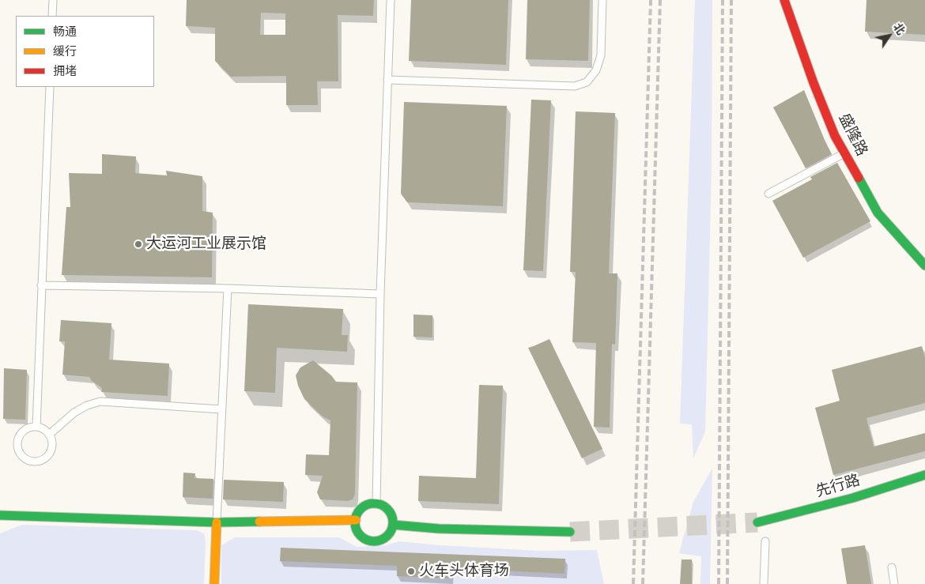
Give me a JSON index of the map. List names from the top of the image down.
{
  "streets": {
    "street": ["盛隆路", "先行路"]
  },
  "places": ["大运河工业展示馆", "火车头体育场"],
  "legend": ["畅通", "缓行", "拥堵"],
  "north": "top right"
}
